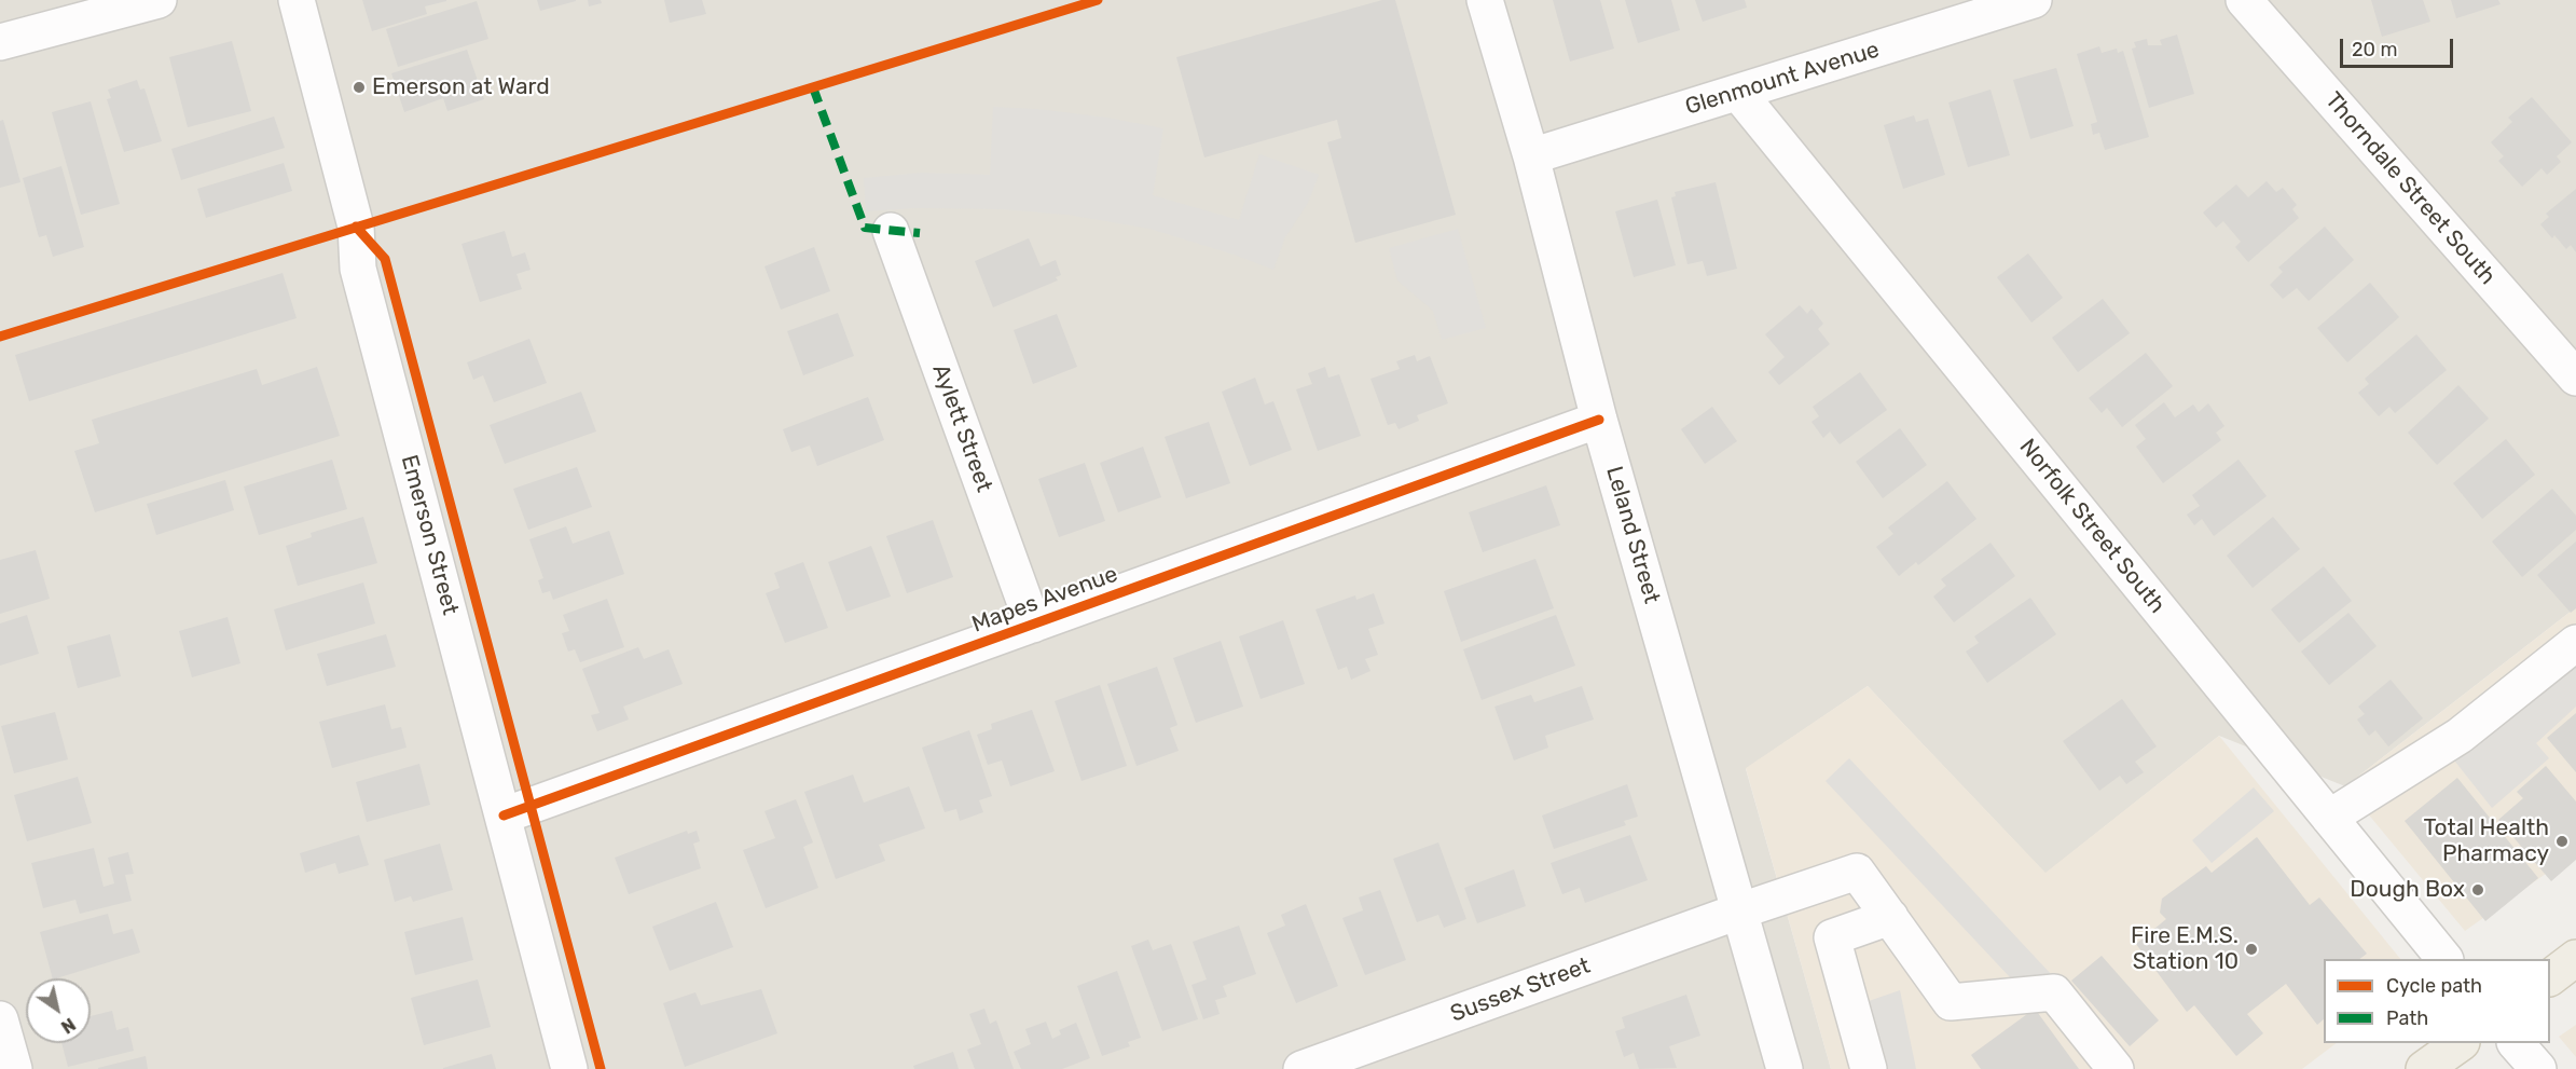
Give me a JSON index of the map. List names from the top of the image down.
{
  "streets": {
    "street": [
      "Glenmount Avenue",
      "Thorndale Street South",
      "Aylett Street",
      "Norfolk Street South",
      "Emerson Street",
      "Leland Street",
      "Mapes Avenue",
      "Sussex Street"
    ]
  },
  "crossings": [
    ["Glenmount Avenue", "Norfolk Street South"],
    ["Glenmount Avenue", "Leland Street"],
    ["Aylett Street", "Mapes Avenue"],
    ["Emerson Street", "Mapes Avenue"],
    ["Leland Street", "Mapes Avenue"],
    ["Leland Street", "Sussex Street"]
  ],
  "places": [
    "Emerson at Ward",
    "Total Health Pharmacy",
    "Dough Box",
    "Fire E.M.S. Station 10"
  ],
  "legend": ["Cycle path", "Path"],
  "scale_bar": "20 m",
  "north": "bottom right"
}
